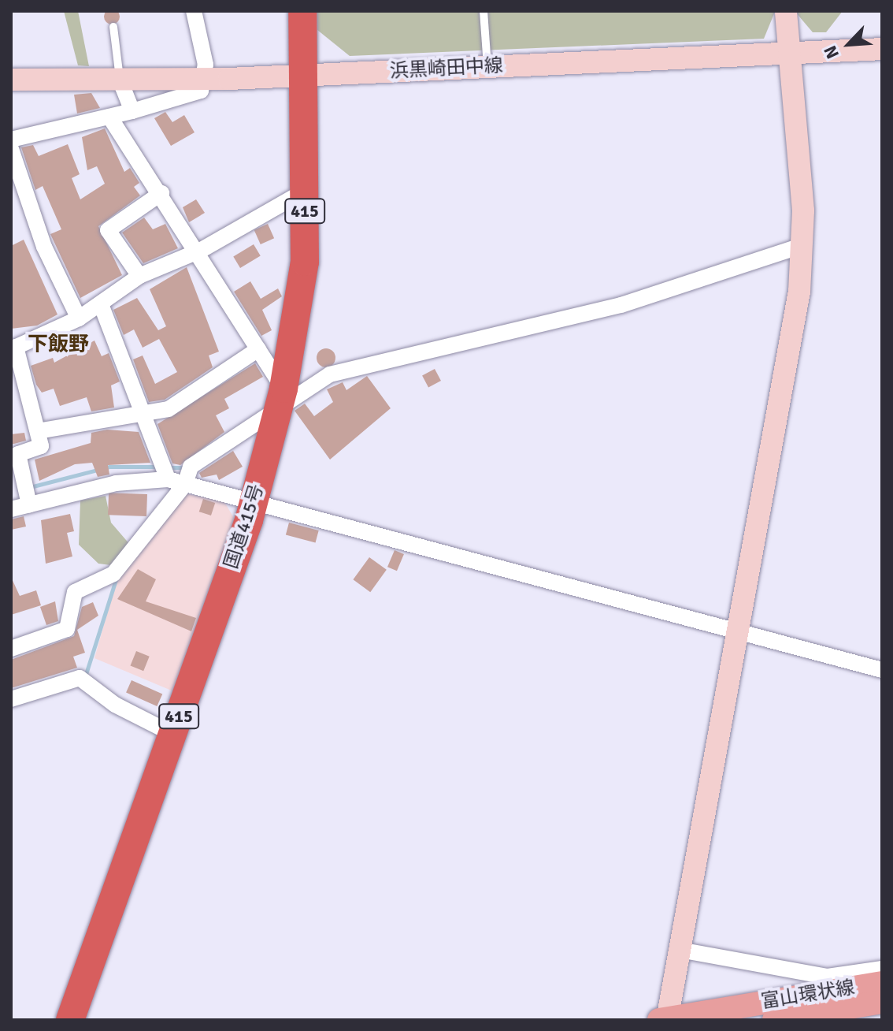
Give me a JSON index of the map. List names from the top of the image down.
{
  "streets": {
    "highway": ["415", "国道415号"],
    "main road": ["富山環状線"],
    "street": ["浜黒崎田中線"]
  },
  "crossings": [
    ["浜黒崎田中線", "国道415号"]
  ],
  "districts": ["下飯野"],
  "north": "bottom left"
}
